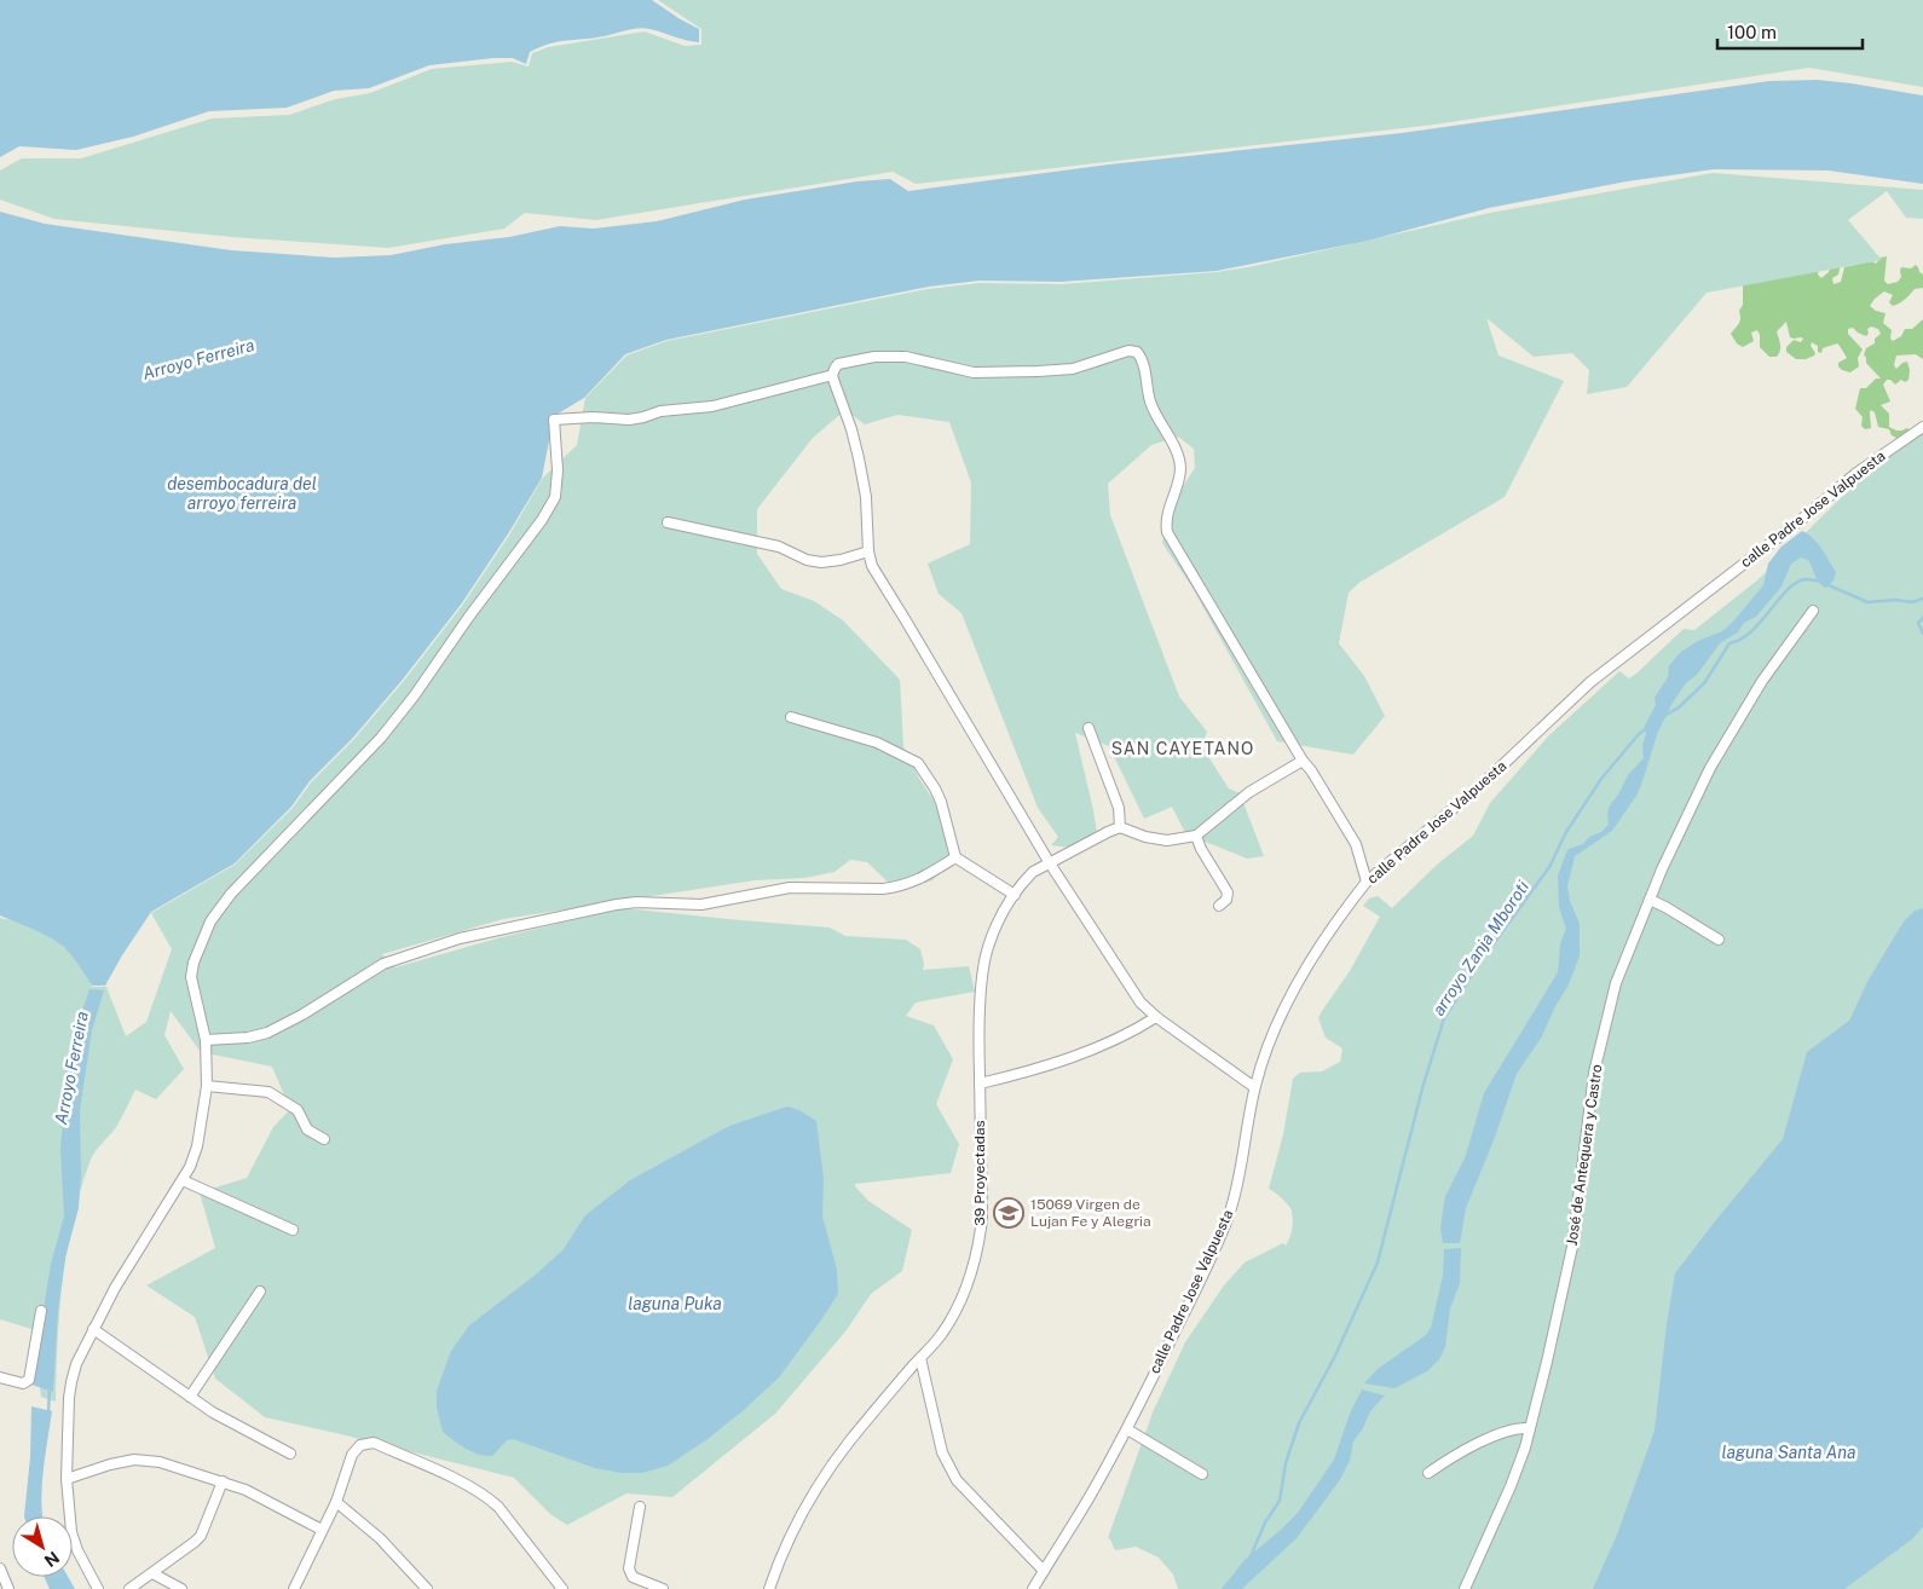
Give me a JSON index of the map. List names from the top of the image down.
{
  "streets": {
    "street": ["calle Padre Jose Valpuesta", "José de Antequera y Castro", "39 Proyectadas"]
  },
  "districts": ["SAN CAYETANO"],
  "water": [
    "Arroyo Ferreira",
    "desembocadura del arroyo ferreira",
    "arroyo Zanja Mboroti",
    "laguna Puka",
    "laguna Santa Ana"
  ],
  "places": {
    "school or university": ["15069 Virgen de Lujan Fe y Alegria"]
  },
  "scale_bar": "100 m",
  "north": "bottom right"
}
